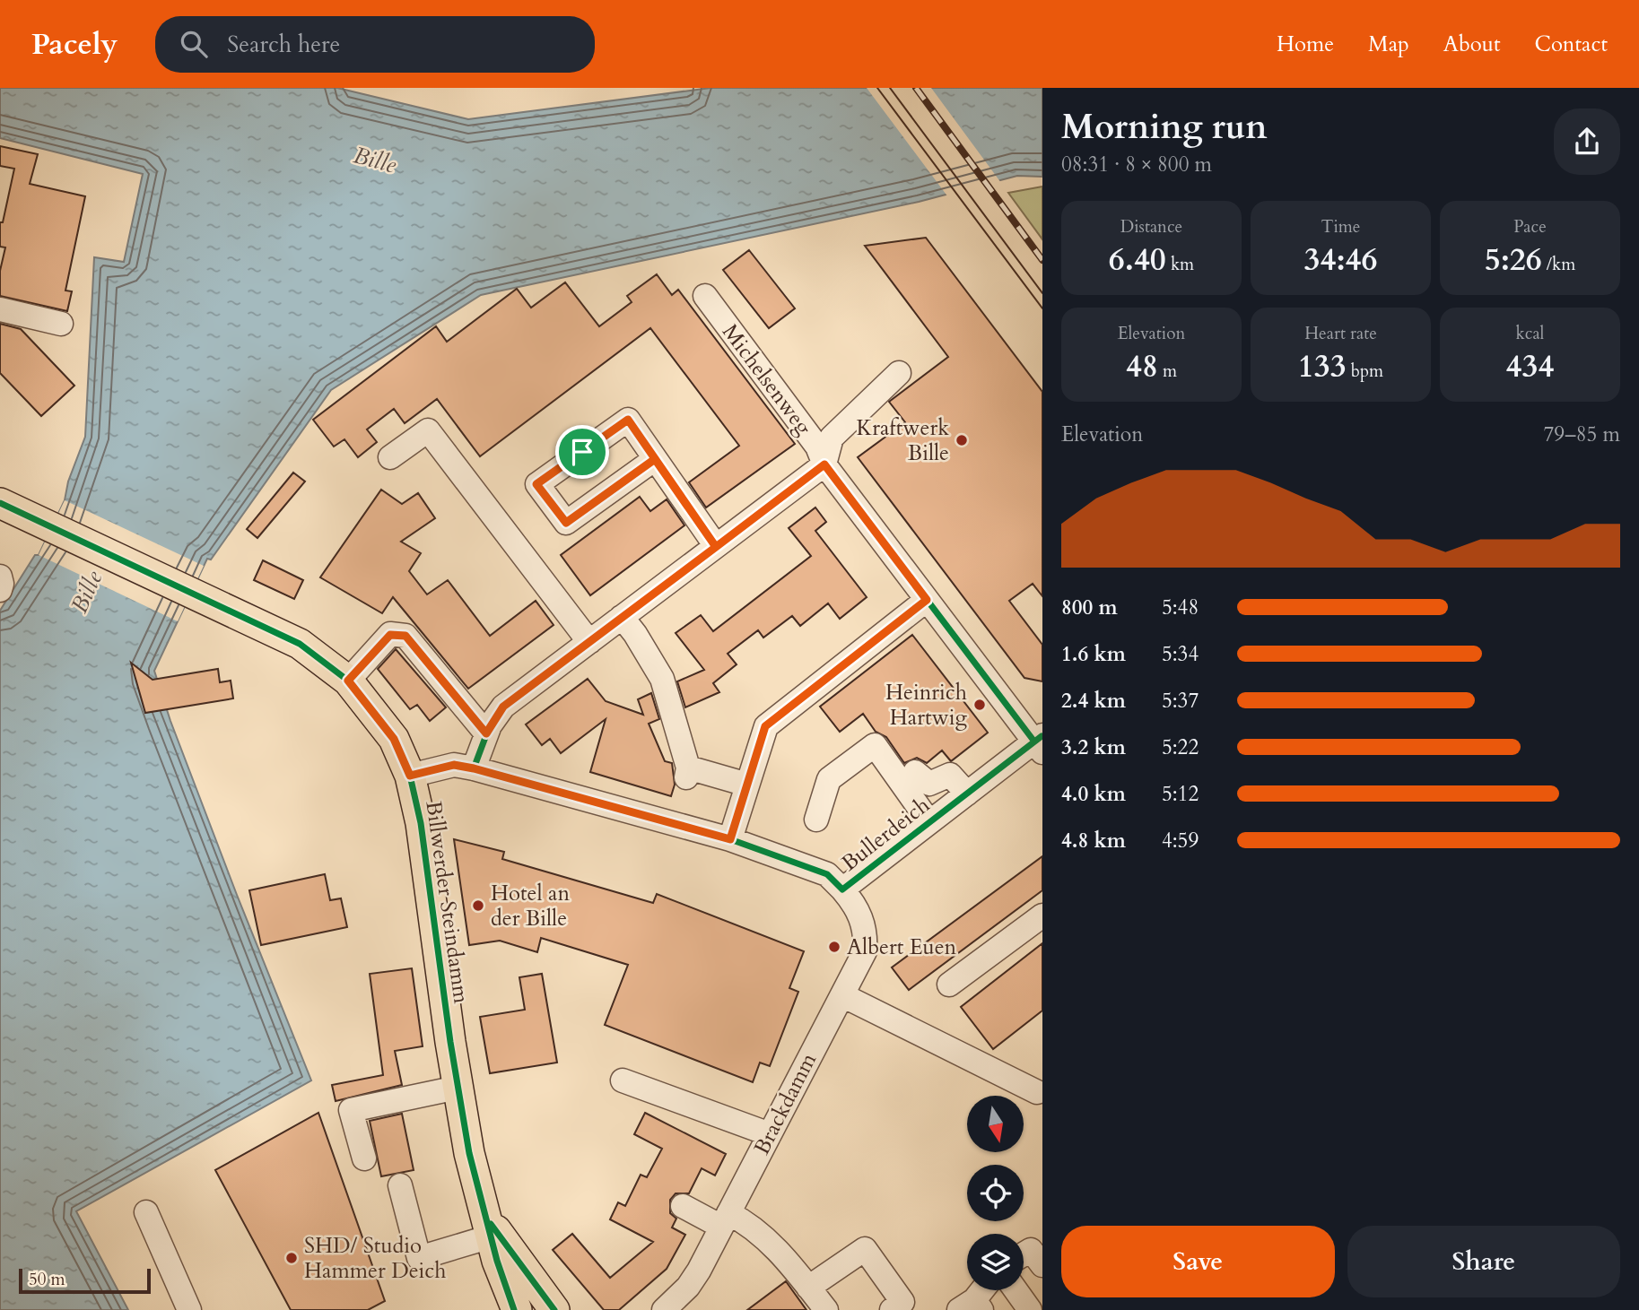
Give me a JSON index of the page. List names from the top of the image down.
{
  "streets": {
    "main road": ["Billwerder Steindamm"],
    "street": ["Michelsenweg", "Bullerdeich", "Brackdamm"]
  },
  "crossings": [
    ["Michelsenweg", "Bullerdeich"],
    ["Bullerdeich", "Billwerder Steindamm"],
    ["Bullerdeich", "Brackdamm"]
  ],
  "water": ["Bille"],
  "places": [
    "Kraftwerk Bille",
    "Heinrich Hartwig",
    "Hotel an der Bille",
    "Albert Euen",
    "SHD/ Studio Hammer Deich"
  ],
  "scale_bar": "50 m",
  "north": "bottom",
  "page": {
    "header": "Pacely",
    "search": "Search here",
    "nav": [
      "Home",
      "Map",
      "About",
      "Contact"
    ],
    "heading": ["Morning run", "08:31 · 8 × 800 m"],
    "stats": [
      ["Distance", "6.40 km"],
      ["Time", "34:46"],
      ["Pace", "5:26 /km"],
      ["Elevation", "48 m"],
      ["Heart rate", "133 bpm"],
      ["kcal", "434"]
    ],
    "chart": ["Elevation", "79–85 m"],
    "list": [
      {
        "name": "800 m",
        "note": "5:48"
      },
      {
        "name": "1.6 km",
        "note": "5:34"
      },
      {
        "name": "2.4 km",
        "note": "5:37"
      },
      {
        "name": "3.2 km",
        "note": "5:22"
      },
      {
        "name": "4.0 km",
        "note": "5:12"
      },
      {
        "name": "4.8 km",
        "note": "4:59"
      }
    ],
    "buttons": ["Save", "Share"],
    "scale": "50 m"
  }
}
